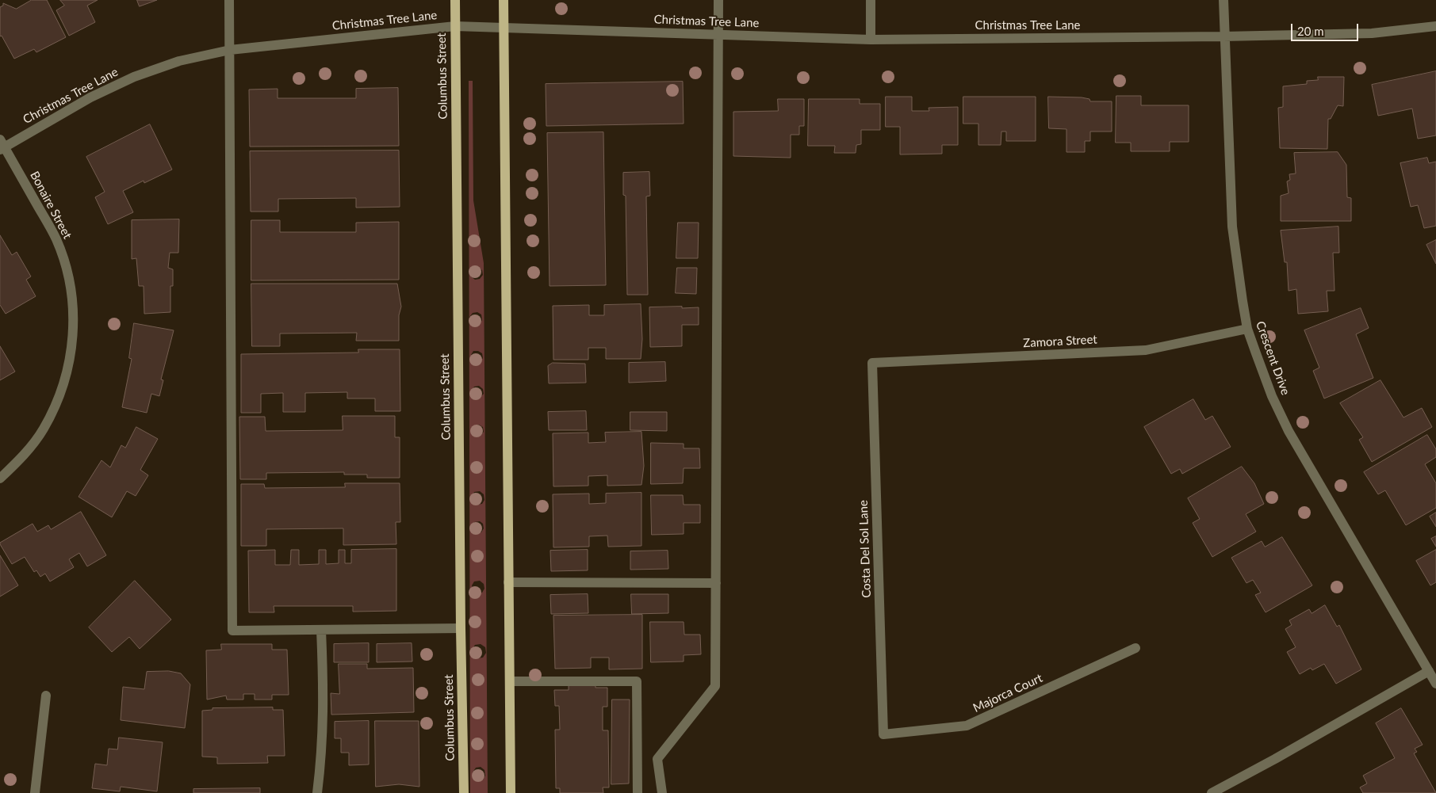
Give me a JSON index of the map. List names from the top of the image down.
{
  "streets": {
    "main road": ["Columbus Street"],
    "street": [
      "Christmas Tree Lane",
      "Bonaire Street",
      "Zamora Street",
      "Crescent Drive",
      "Costa Del Sol Lane",
      "Majorca Court"
    ]
  },
  "crossings": [
    ["Christmas Tree Lane", "Columbus Street"],
    ["Christmas Tree Lane", "Bonaire Street"],
    ["Christmas Tree Lane", "Crescent Drive"],
    ["Zamora Street", "Crescent Drive"],
    ["Zamora Street", "Costa Del Sol Lane"],
    ["Costa Del Sol Lane", "Majorca Court"]
  ],
  "scale_bar": "20 m"
}
